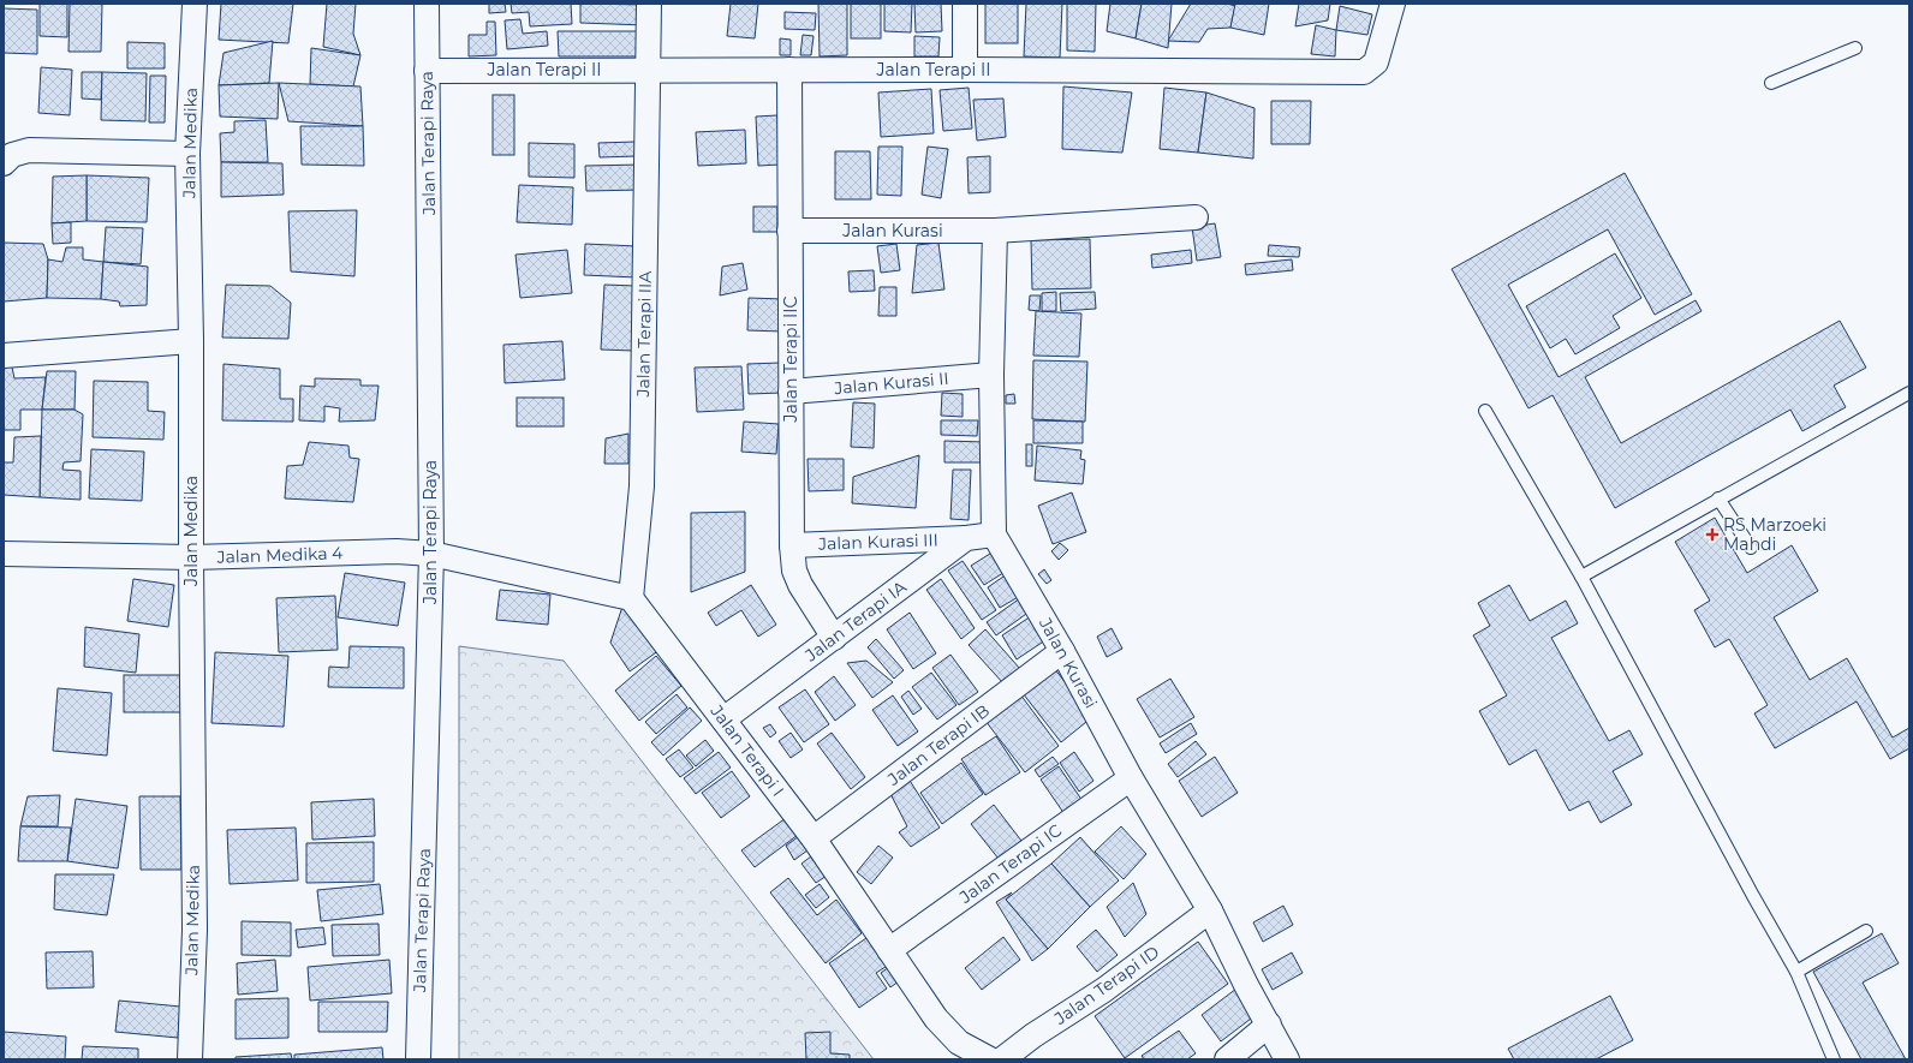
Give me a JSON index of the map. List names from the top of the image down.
{
  "streets": {
    "street": [
      "Jalan Terapi II",
      "Jalan Medika",
      "Jalan Terapi Raya",
      "Jalan Kurasi",
      "Jalan Terapi IIA",
      "Jalan Terapi IIC",
      "Jalan Kurasi II",
      "Jalan Kurasi III",
      "Jalan Medika 4",
      "Jalan Terapi IA",
      "Jalan Terapi IB",
      "Jalan Terapi I",
      "Jalan Terapi IC",
      "Jalan Terapi ID"
    ]
  },
  "crossings": [
    ["Jalan Terapi II", "Jalan Terapi Raya"],
    ["Jalan Terapi II", "Jalan Terapi IIA"],
    ["Jalan Terapi II", "Jalan Terapi IIC"],
    ["Jalan Medika", "Jalan Medika 4"],
    ["Jalan Terapi Raya", "Jalan Medika 4"],
    ["Jalan Kurasi", "Jalan Terapi IIC"],
    ["Jalan Kurasi", "Jalan Kurasi II"],
    ["Jalan Kurasi", "Jalan Terapi IA"],
    ["Jalan Kurasi", "Jalan Terapi IB"],
    ["Jalan Kurasi", "Jalan Terapi IC"],
    ["Jalan Kurasi", "Jalan Terapi ID"],
    ["Jalan Terapi IIA", "Jalan Terapi I"],
    ["Jalan Terapi IIC", "Jalan Kurasi II"],
    ["Jalan Terapi IIC", "Jalan Kurasi III"],
    ["Jalan Terapi IIC", "Jalan Terapi IA"],
    ["Jalan Kurasi III", "Jalan Terapi IA"],
    ["Jalan Terapi IA", "Jalan Terapi I"],
    ["Jalan Terapi IB", "Jalan Terapi I"],
    ["Jalan Terapi I", "Jalan Terapi IC"]
  ],
  "places": {
    "health": ["RS Marzoeki Mahdi"]
  }
}
